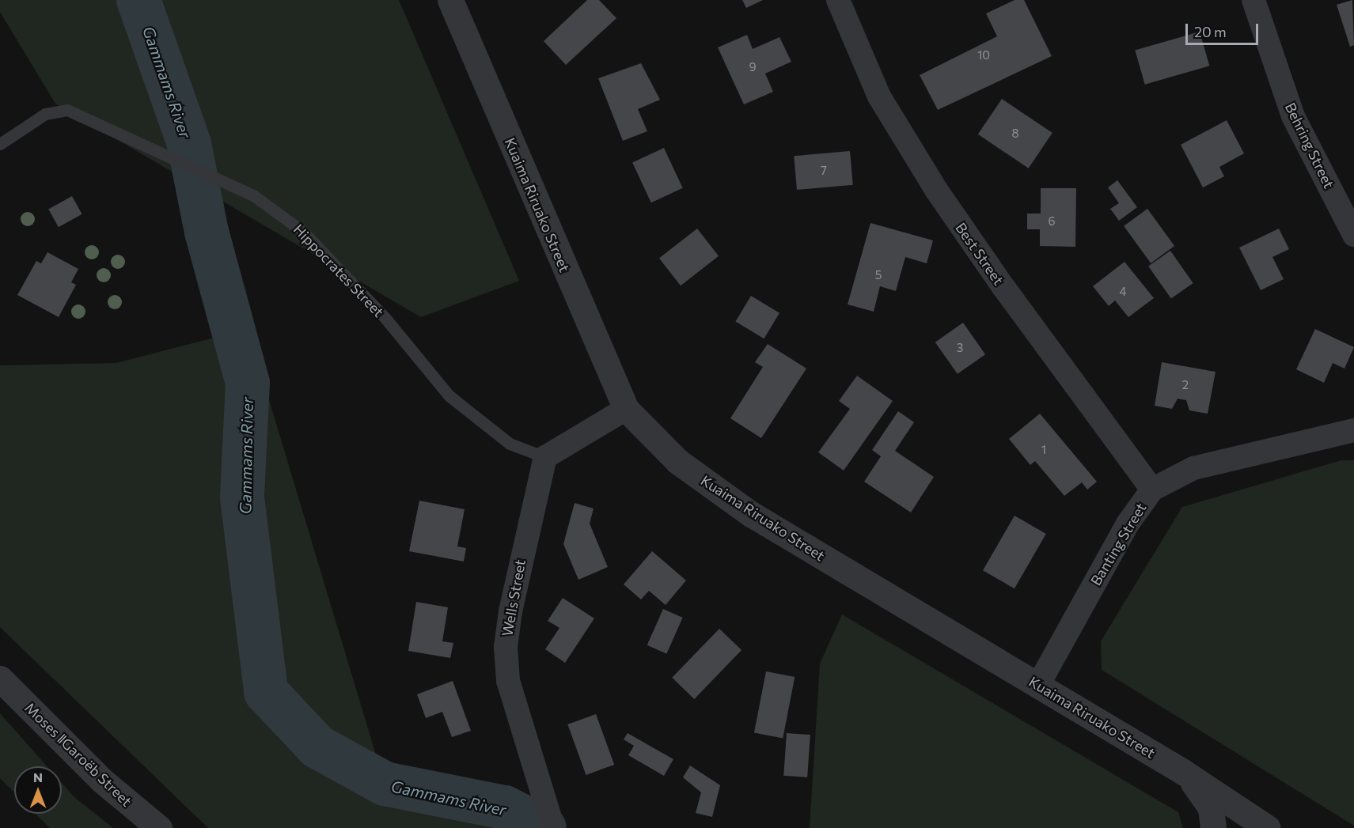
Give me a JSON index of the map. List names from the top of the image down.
{
  "streets": {
    "street": [
      "Behring Street",
      "Kuaima Riruako Street",
      "Best Street",
      "Banting Street",
      "Wells Street",
      "Moses ǁGaroëb Street"
    ],
    "lane": ["Hippocrates Street"]
  },
  "crossings": [
    ["Kuaima Riruako Street", "Banting Street"],
    ["Best Street", "Banting Street"],
    ["Hippocrates Street", "Wells Street"]
  ],
  "water": ["Gammams River"],
  "house_numbers": [
    "10",
    "9",
    "8",
    "7",
    "6",
    "5",
    "4",
    "3",
    "2",
    "1"
  ],
  "scale_bar": "20 m",
  "north": "top"
}
